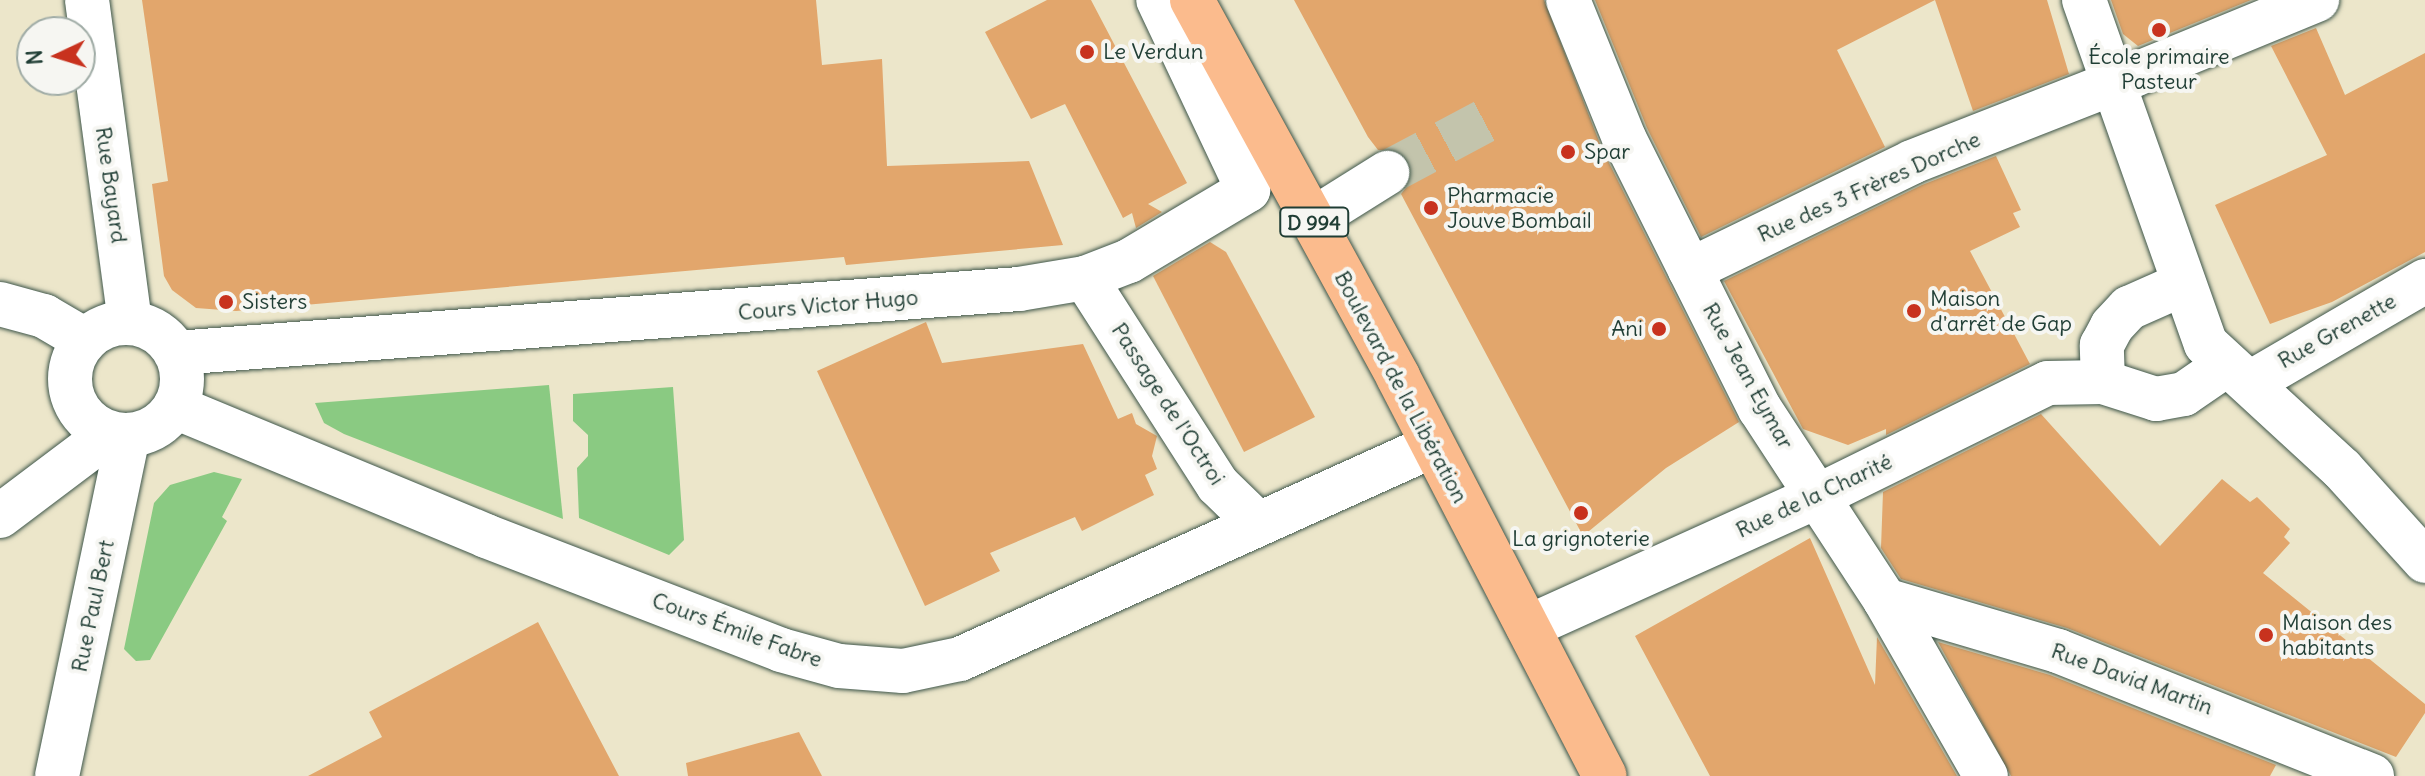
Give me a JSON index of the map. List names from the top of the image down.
{
  "streets": {
    "main road": ["D 994", "Boulevard de la Libération"],
    "street": [
      "Rue Bayard",
      "Rue des 3 Frères Dorche",
      "Cours Victor Hugo",
      "Rue Grenette",
      "Rue Jean Eymar",
      "Passage de l'Octroi",
      "Rue de la Charité",
      "Rue Paul Bert",
      "Cours Émile Fabre",
      "Rue David Martin"
    ]
  },
  "crossings": [
    ["Rue Bayard", "Cours Victor Hugo"],
    ["Rue Bayard", "Rue Paul Bert"],
    ["Rue Bayard", "Cours Émile Fabre"],
    ["Rue des 3 Frères Dorche", "Rue Jean Eymar"],
    ["Cours Victor Hugo", "Passage de l'Octroi"],
    ["Cours Victor Hugo", "Rue Paul Bert"],
    ["Cours Victor Hugo", "Cours Émile Fabre"],
    ["Rue Grenette", "Rue de la Charité"],
    ["Rue Jean Eymar", "Rue de la Charité"],
    ["Rue Jean Eymar", "Rue David Martin"],
    ["Boulevard de la Libération", "Rue de la Charité"],
    ["Boulevard de la Libération", "Cours Émile Fabre"],
    ["Passage de l'Octroi", "Cours Émile Fabre"],
    ["Rue Paul Bert", "Cours Émile Fabre"]
  ],
  "places": [
    "École primaire Pasteur",
    "Le Verdun",
    "Spar",
    "Pharmacie Jouve Bombail",
    "Sisters",
    "Maison d'arrêt de Gap",
    "Ani",
    "La grignoterie",
    "Maison des habitants"
  ],
  "north": "left"
}
